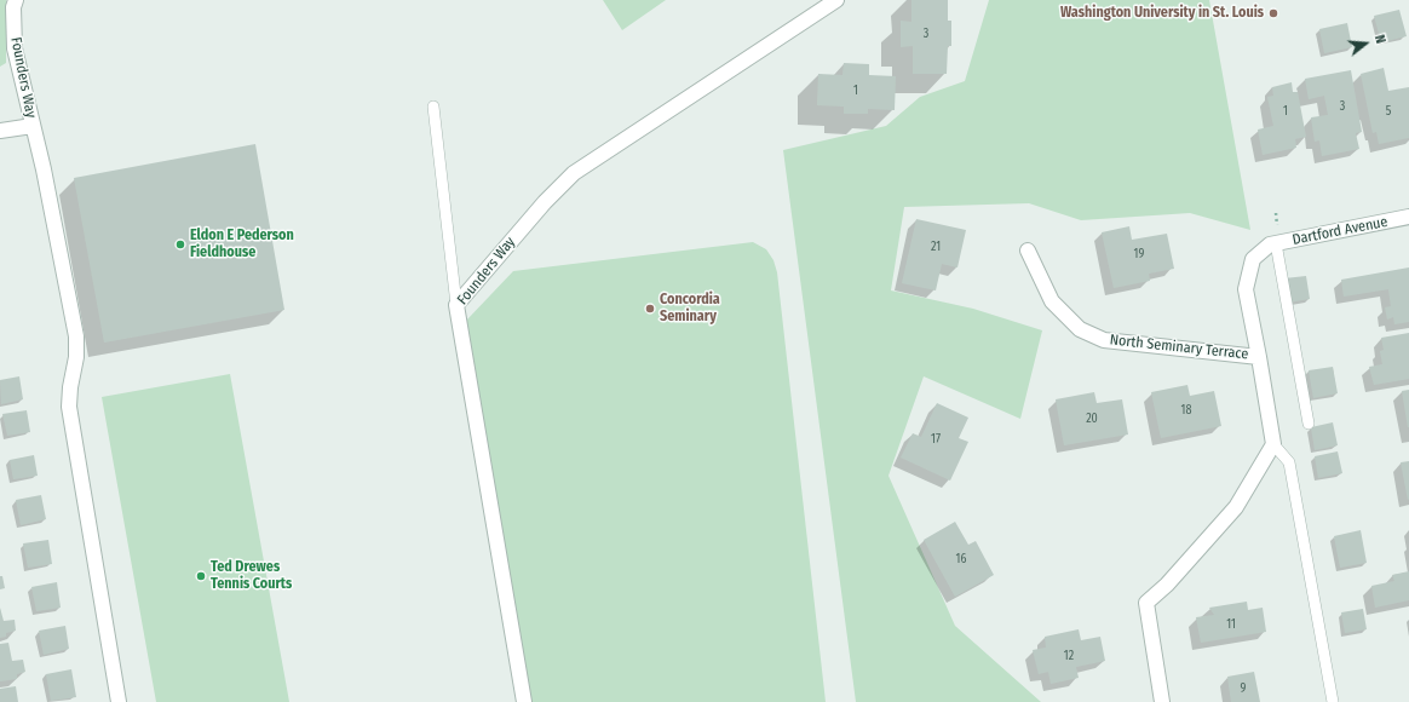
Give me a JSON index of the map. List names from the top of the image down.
{
  "streets": {
    "street": ["Founders Way", "Dartford Avenue", "North Seminary Terrace"]
  },
  "crossings": [
    ["Dartford Avenue", "North Seminary Terrace"]
  ],
  "places": [
    "Washington University in St. Louis",
    "Eldon E Pederson Fieldhouse",
    "Concordia Seminary",
    "Ted Drewes Tennis Courts"
  ],
  "house_numbers": [
    "3",
    "1",
    "3",
    "1",
    "5",
    "21",
    "19",
    "18",
    "20",
    "17",
    "16",
    "11",
    "12",
    "9"
  ],
  "north": "right"
}
